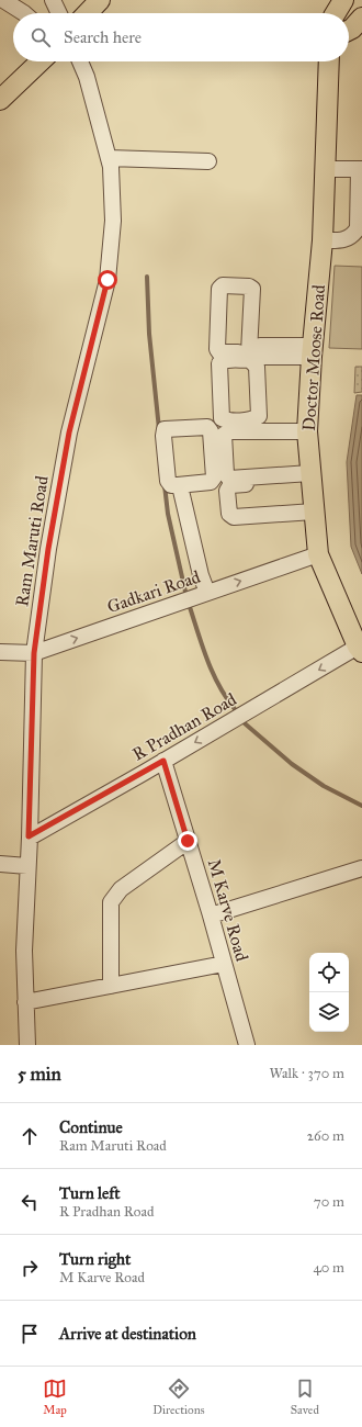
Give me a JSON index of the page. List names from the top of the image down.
{
  "streets": {
    "main road": ["Doctor Moose Road"],
    "street": [
      "Ram Maruti Road",
      "Gadkari Road",
      "R Pradhan Road",
      "M Karve Road"
    ]
  },
  "crossings": [
    ["Doctor Moose Road", "Gadkari Road"],
    ["Doctor Moose Road", "R Pradhan Road"],
    ["Ram Maruti Road", "Gadkari Road"],
    ["Ram Maruti Road", "R Pradhan Road"],
    ["R Pradhan Road", "M Karve Road"]
  ],
  "one_way": ["Gadkari Road", "R Pradhan Road"],
  "page": {
    "search": "Search here",
    "heading": ["5 min", "Walk · 370 m"],
    "list": [
      ["Continue", "Ram Maruti Road", "260 m"],
      ["Turn left", "R Pradhan Road", "70 m"],
      ["Turn right", "M Karve Road", "40 m"],
      "Arrive at destination"
    ],
    "nav": ["Map", "Directions", "Saved"]
  }
}
